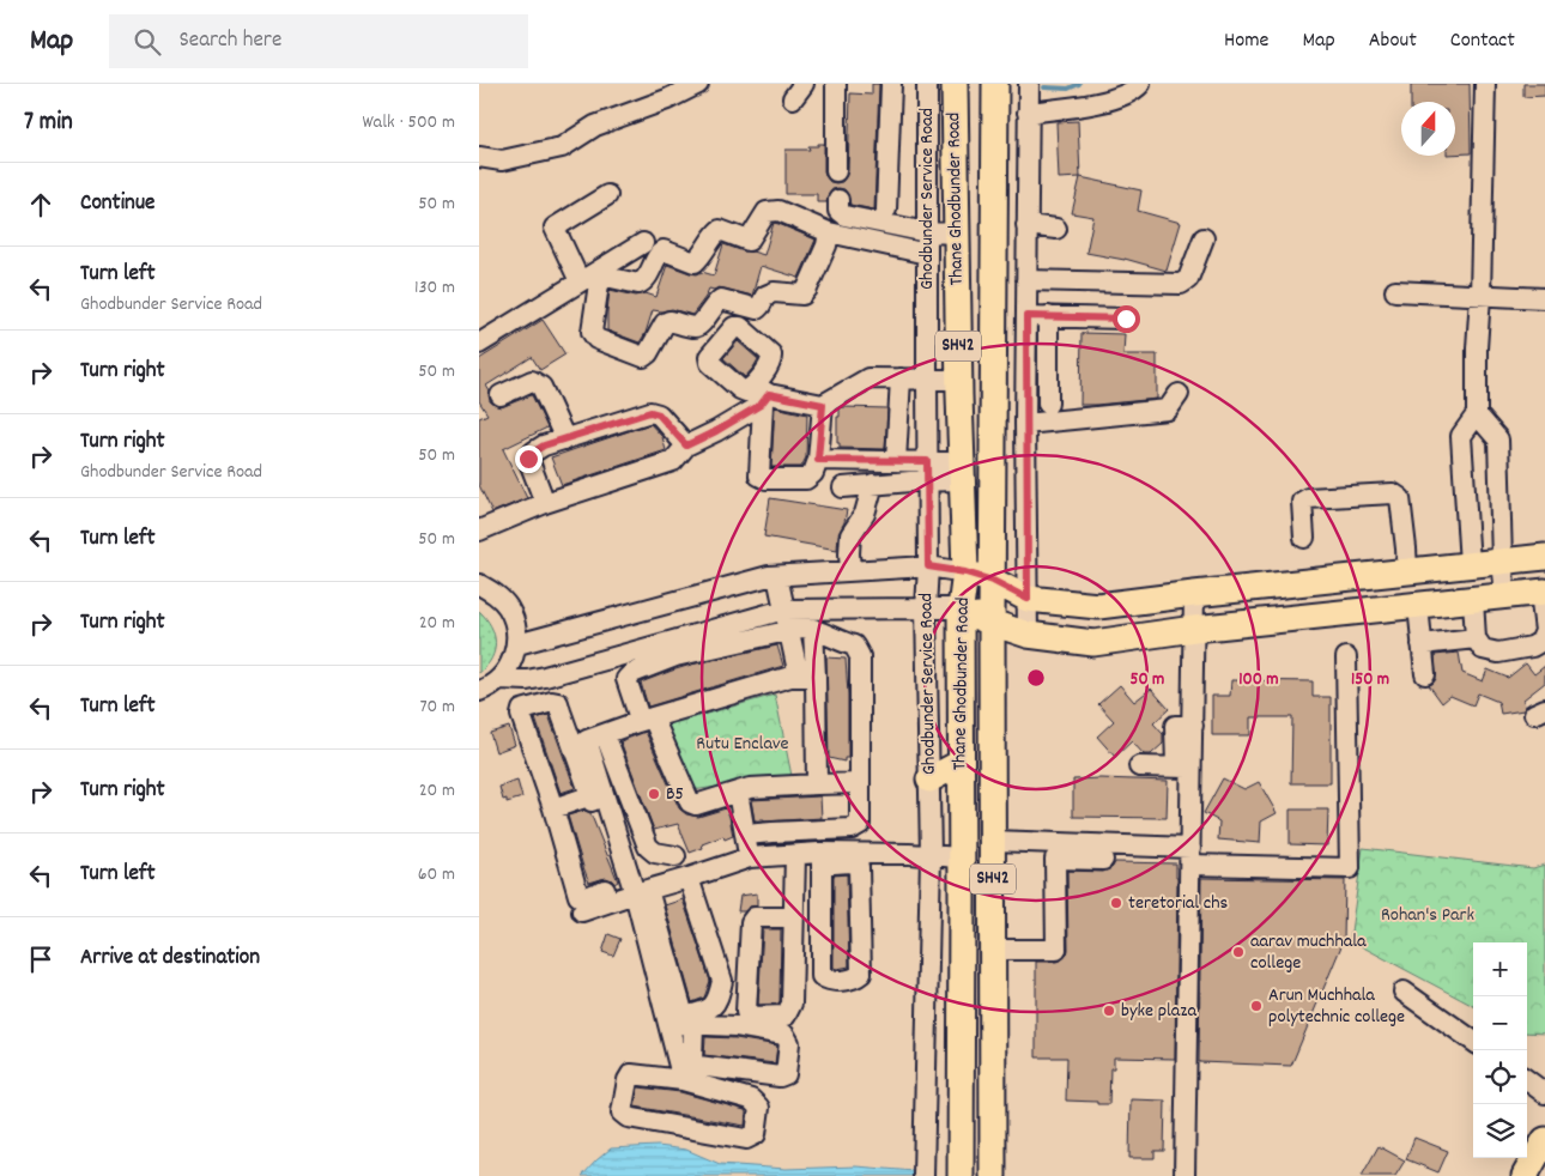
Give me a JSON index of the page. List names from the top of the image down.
{
  "streets": {
    "main road": ["Thane Ghodbunder Road", "SH42"],
    "street": ["Ghodbunder Service Road"]
  },
  "parks": ["Rutu Enclave", "Rohan's Park"],
  "places": [
    "B5",
    "teretorial chs",
    "aarav muchhala college",
    "Arun Muchhala polytechnic college",
    "byke plaza"
  ],
  "north": "top",
  "page": {
    "header": "Map",
    "search": "Search here",
    "nav": [
      "Home",
      "Map",
      "About",
      "Contact"
    ],
    "heading": ["7 min", "Walk · 500 m"],
    "list": [
      ["Continue", "50 m"],
      ["Turn left", "Ghodbunder Service Road", "130 m"],
      ["Turn right", "50 m"],
      ["Turn right", "Ghodbunder Service Road", "50 m"],
      ["Turn left", "50 m"],
      ["Turn right", "20 m"],
      ["Turn left", "70 m"],
      ["Turn right", "20 m"],
      ["Turn left", "60 m"],
      "Arrive at destination"
    ],
    "map_buttons": ["+", "−"]
  },
  "rings": ["50 m", "100 m", "150 m"]
}
